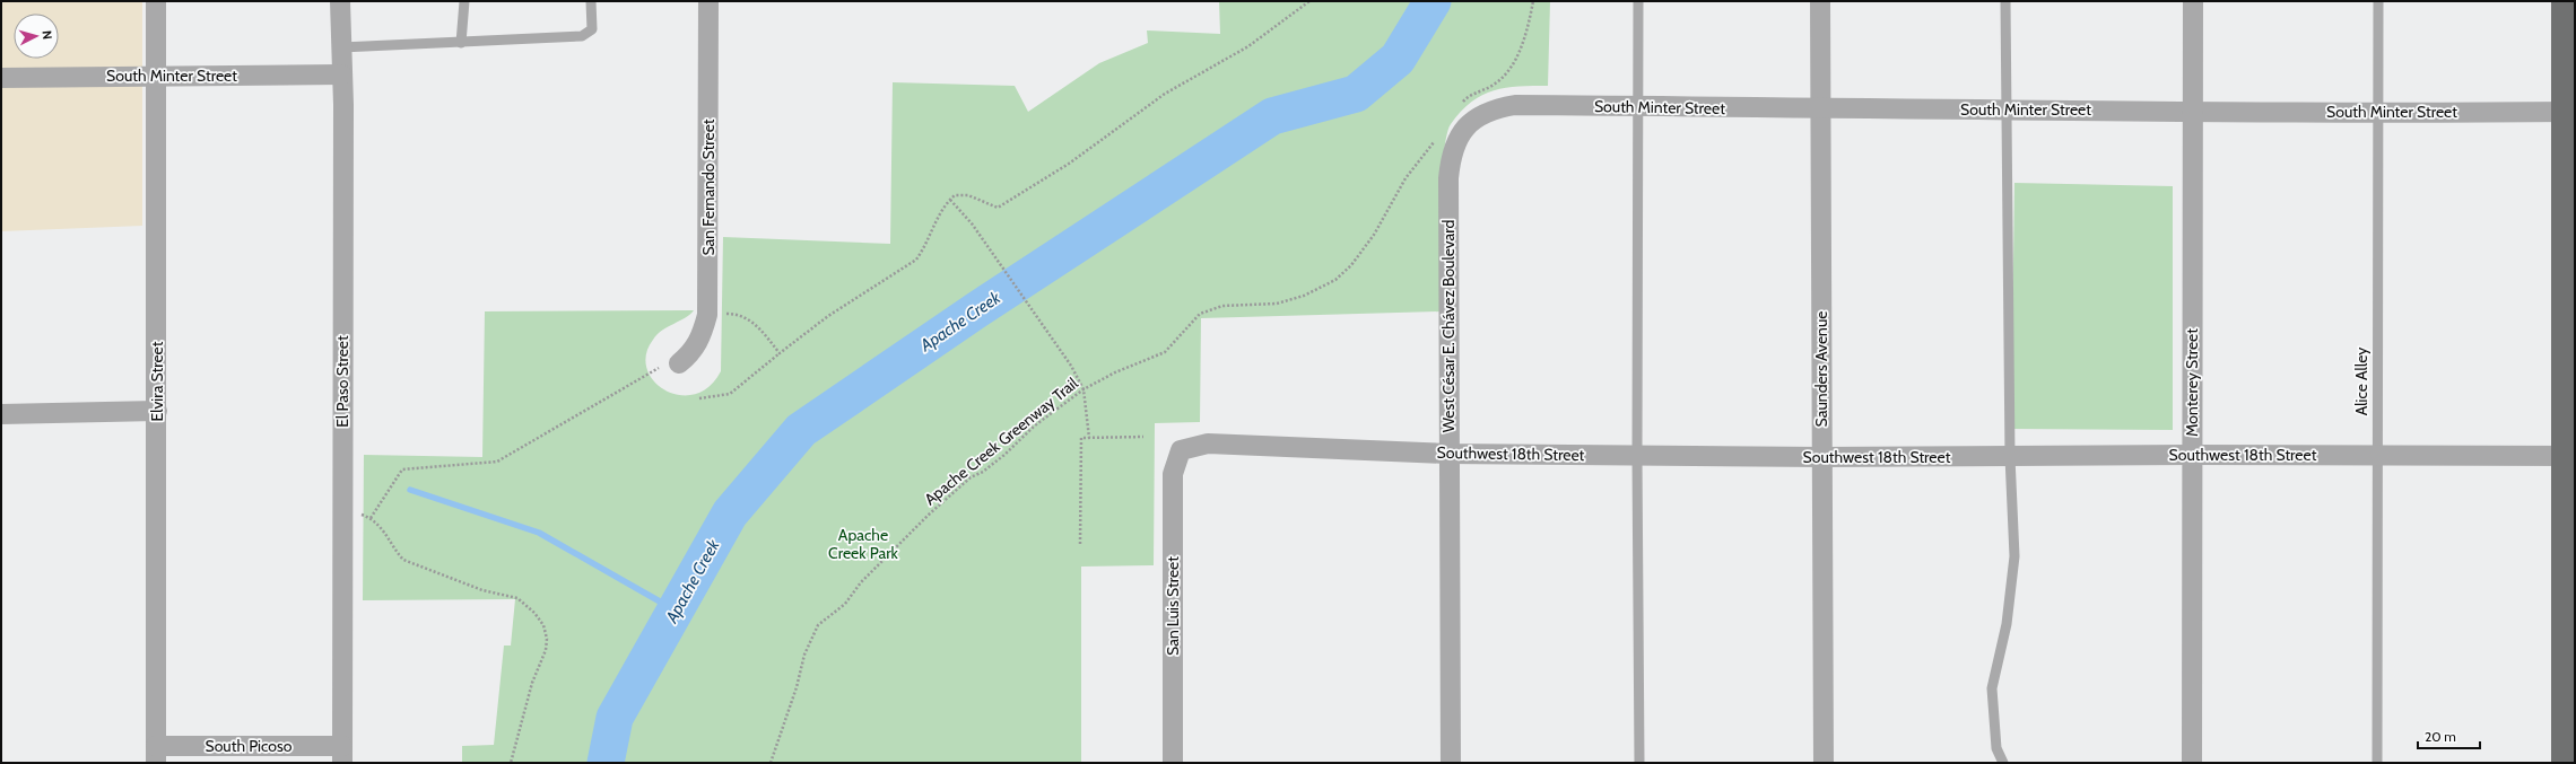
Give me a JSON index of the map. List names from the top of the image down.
{
  "streets": {
    "street": [
      "South Minter Street",
      "San Fernando Street",
      "West César E. Chávez Boulevard",
      "Saunders Avenue",
      "Elvira Street",
      "El Paso Street",
      "Monterey Street",
      "Southwest 18th Street",
      "San Luis Street",
      "South Picoso"
    ],
    "lane": ["Alice Alley"],
    "path": ["Apache Creek Greenway Trail"]
  },
  "crossings": [
    ["South Minter Street", "West César E. Chávez Boulevard"],
    ["South Minter Street", "Saunders Avenue"],
    ["South Minter Street", "Elvira Street"],
    ["South Minter Street", "El Paso Street"],
    ["South Minter Street", "Alice Alley"],
    ["South Minter Street", "Monterey Street"],
    ["West César E. Chávez Boulevard", "Southwest 18th Street"],
    ["Saunders Avenue", "Southwest 18th Street"],
    ["Elvira Street", "South Picoso"],
    ["El Paso Street", "South Picoso"],
    ["Alice Alley", "Southwest 18th Street"],
    ["Monterey Street", "Southwest 18th Street"],
    ["Southwest 18th Street", "San Luis Street"]
  ],
  "water": ["Apache Creek"],
  "parks": ["Apache Creek Park"],
  "scale_bar": "20 m",
  "north": "right"
}
